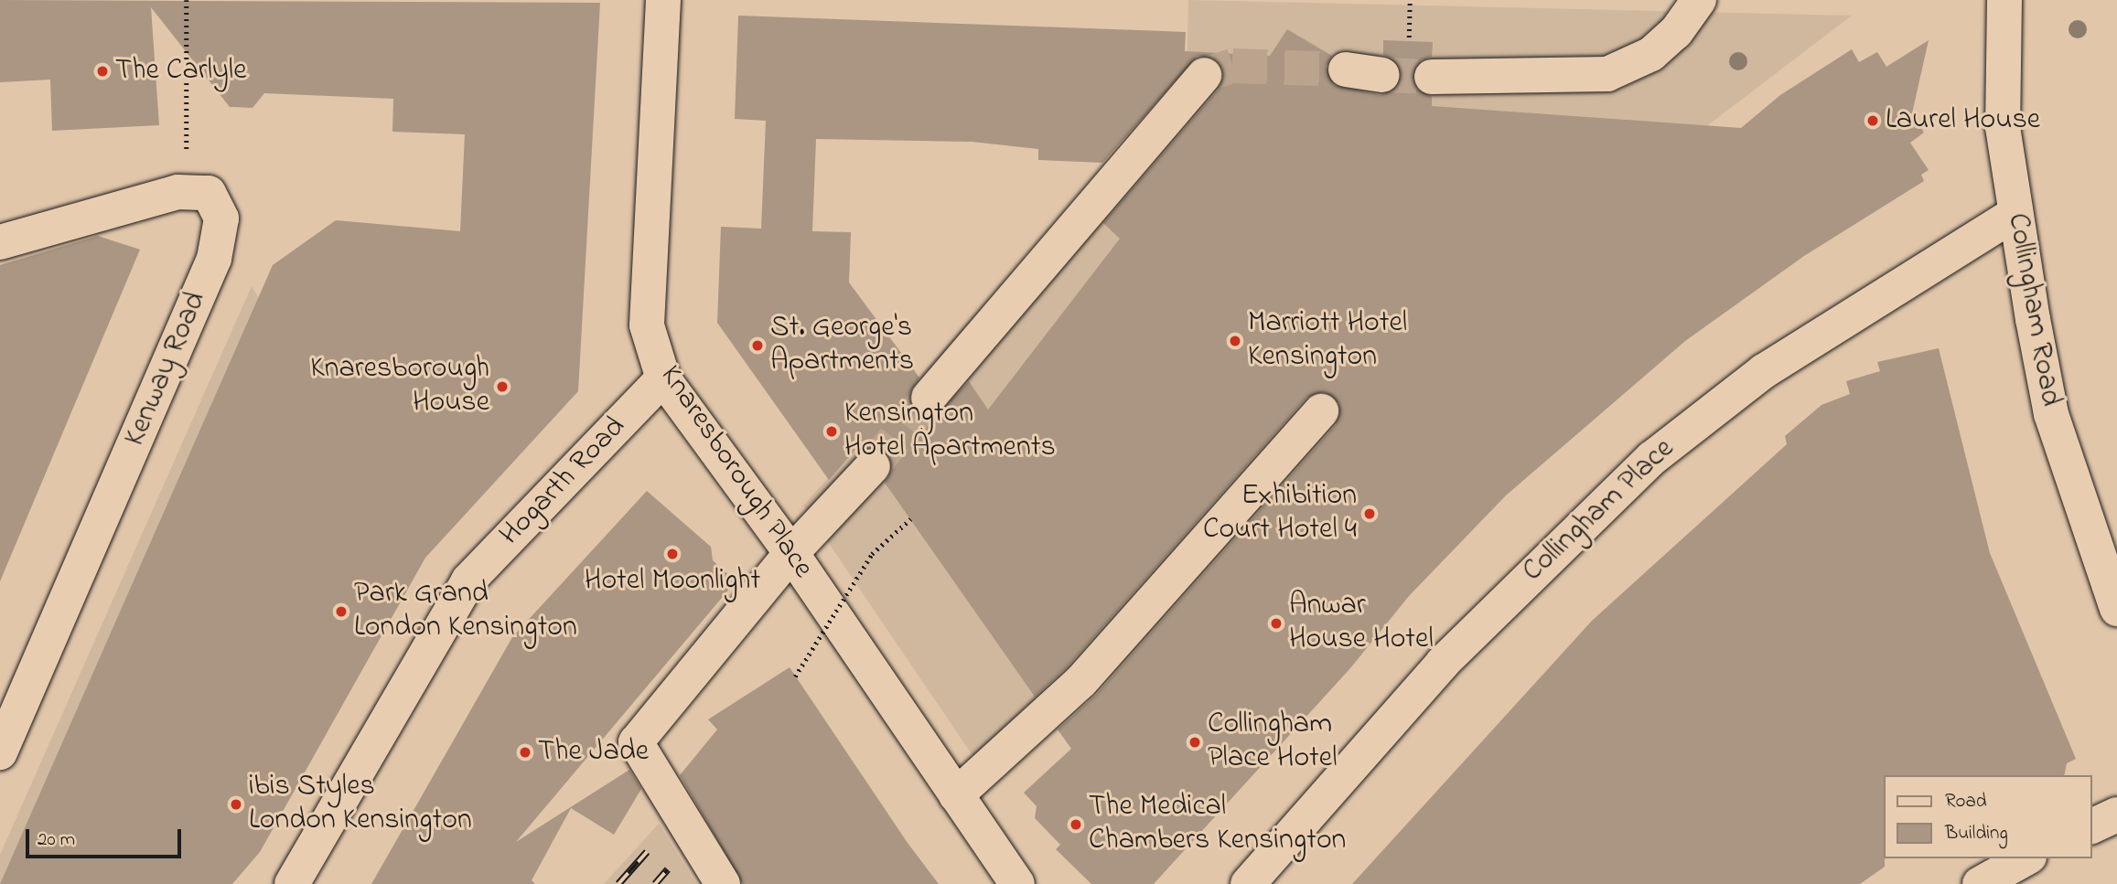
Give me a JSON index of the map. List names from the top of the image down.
{
  "streets": {
    "street": [
      "Collingham Road",
      "Kenway Road",
      "Knaresborough Place",
      "Hogarth Road",
      "Collingham Place"
    ]
  },
  "crossings": [
    ["Collingham Road", "Collingham Place"],
    ["Knaresborough Place", "Hogarth Road"]
  ],
  "places": [
    "The Carlyle",
    "Laurel House",
    "Marriott Hotel Kensington",
    "St. George's Apartments",
    "Knaresborough House",
    "Kensington Hotel Apartments",
    "Exhibition Court Hotel 4",
    "Hotel Moonlight",
    "Park Grand London Kensington",
    "Anwar House Hotel",
    "Collingham Place Hotel",
    "The Jade",
    "ibis Styles London Kensington",
    "The Medical Chambers Kensington"
  ],
  "legend": ["Road", "Building"],
  "scale_bar": "20 m"
}
